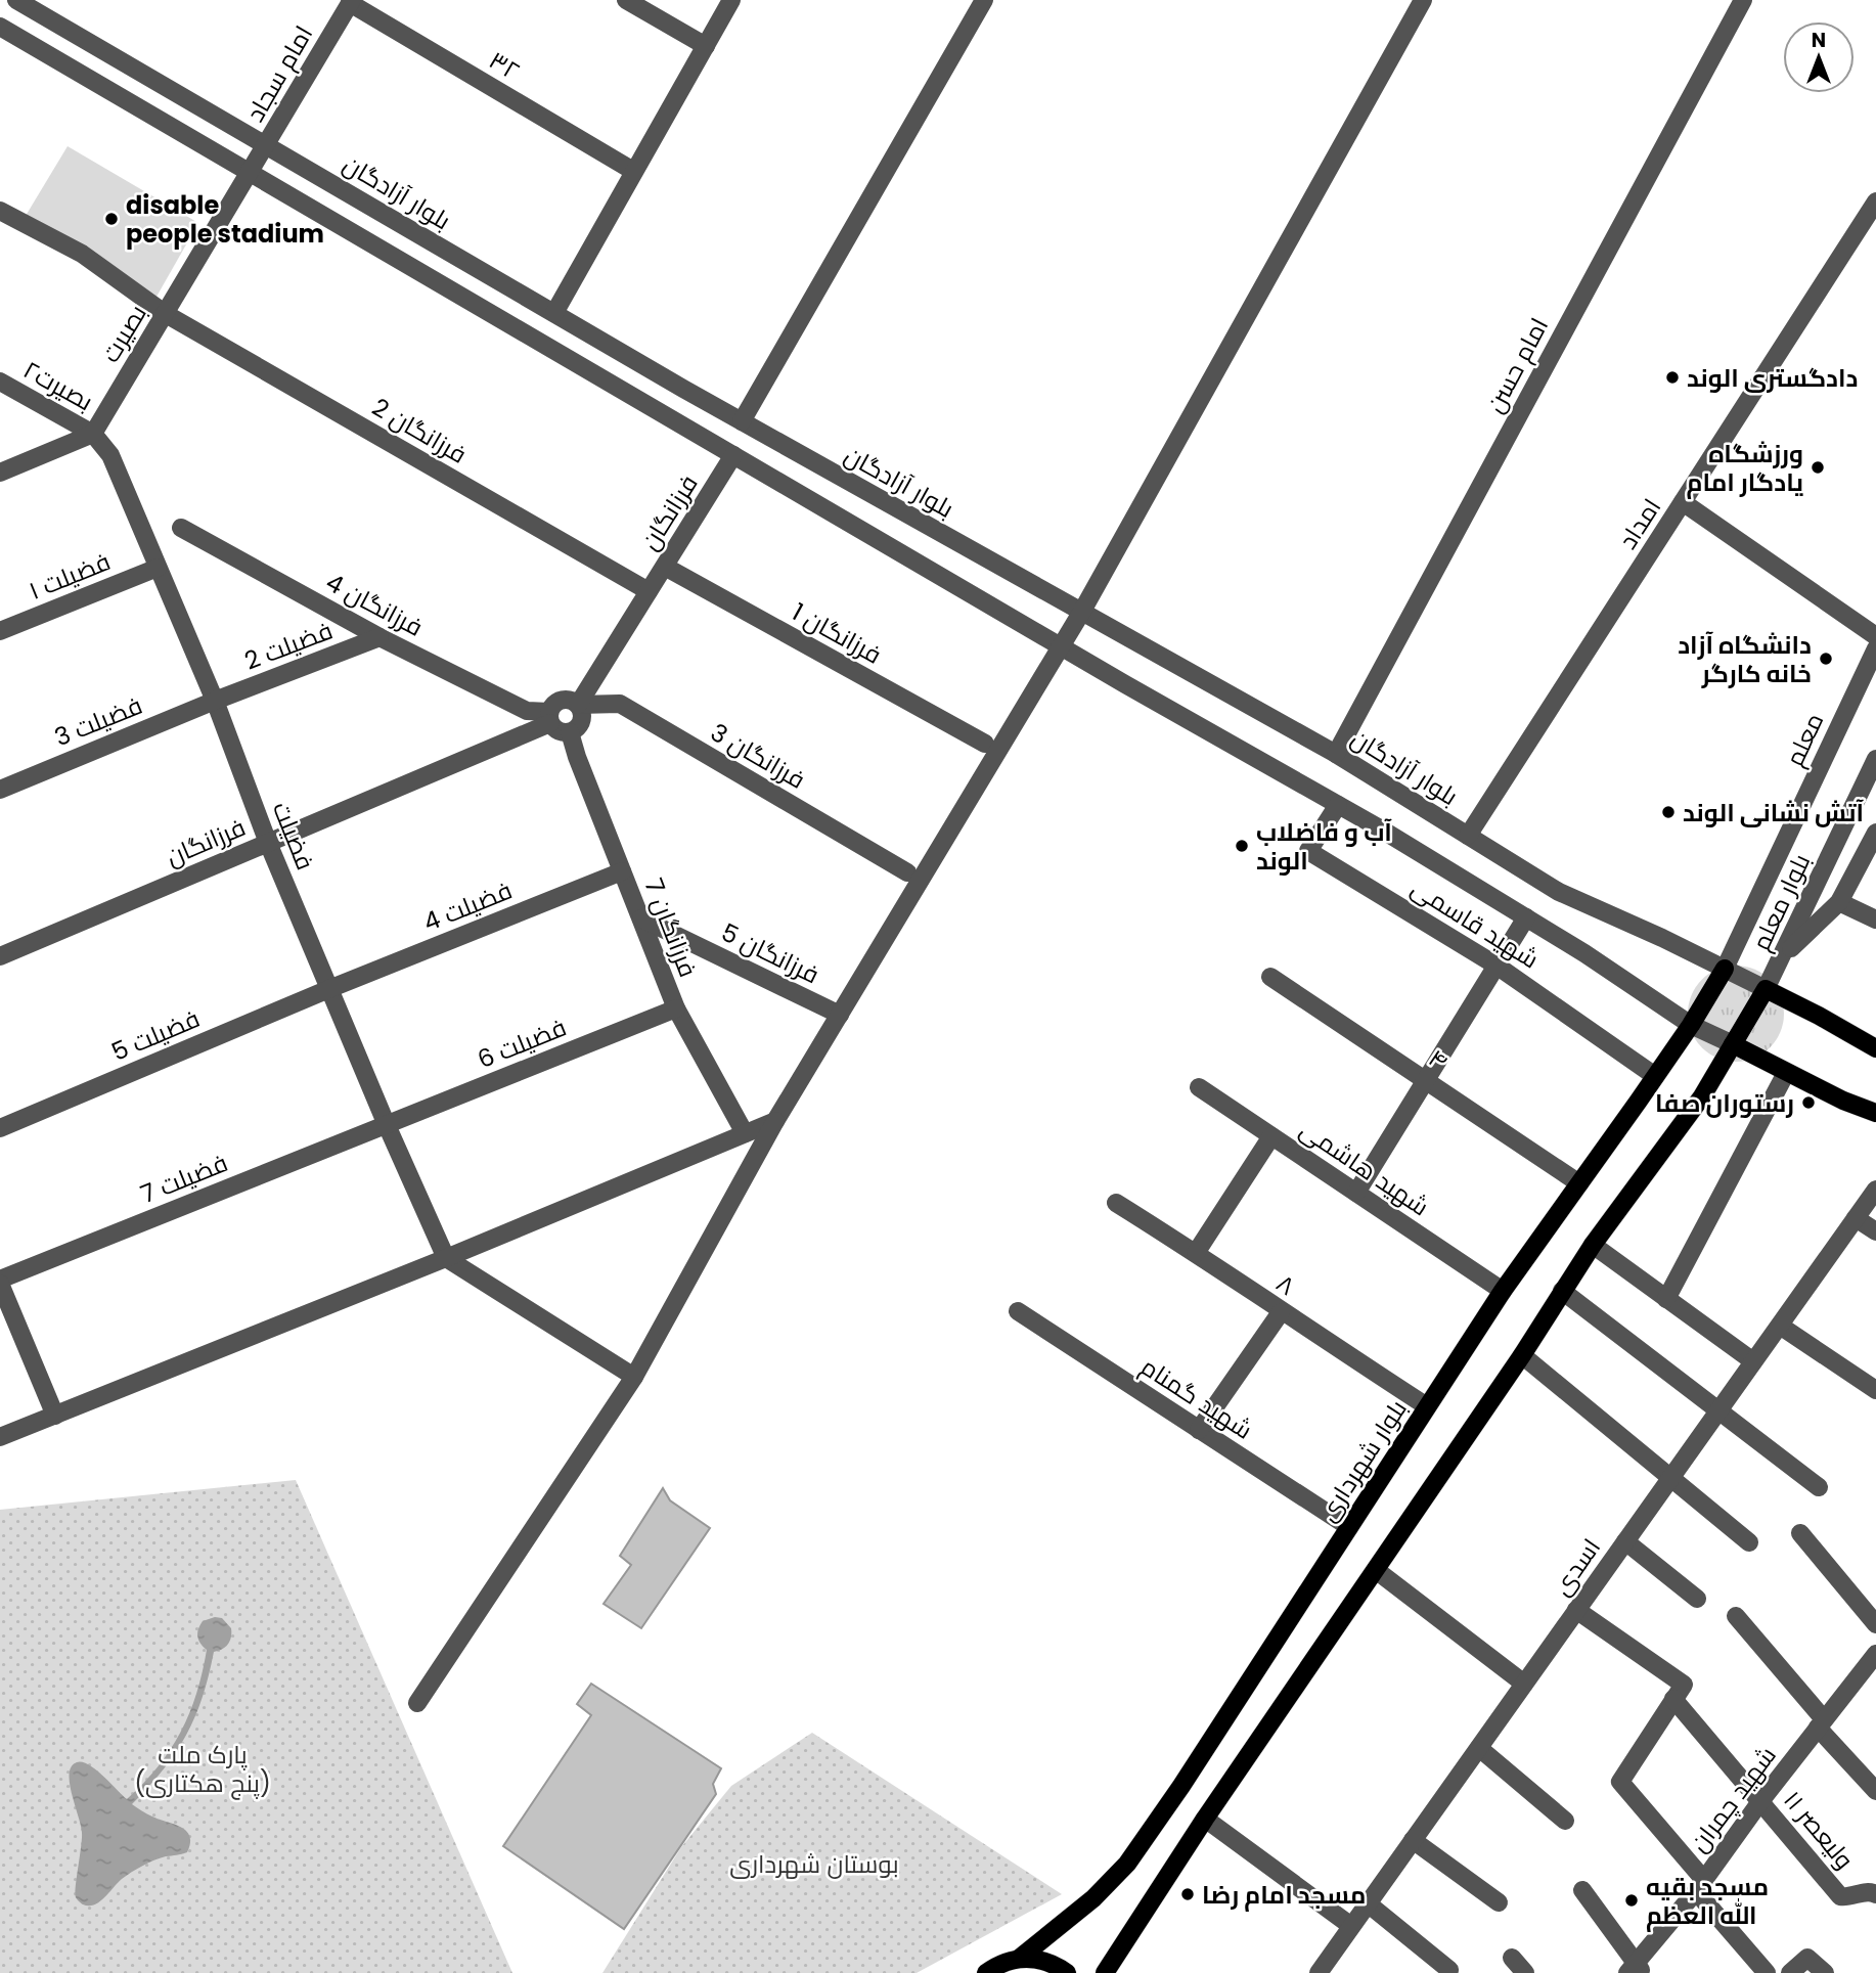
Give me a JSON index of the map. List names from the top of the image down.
{
  "streets": {
    "main road": ["بلوار شهرداری"],
    "street": [
      "۳۲",
      "امام سجاد",
      "بلوار آزادگان",
      "بصیرت",
      "امام حسن",
      "بصیرت۲",
      "فرزانگان 2",
      "فرزانگان",
      "امداد",
      "فضیلت ۱",
      "فرزانگان 4",
      "فرزانگان 1",
      "فضیلت 2",
      "فضیلت 3",
      "معلم",
      "فرزانگان 3",
      "فضیلت",
      "بلوار معلم",
      "فضیلت 4",
      "شهید قاسمی",
      "فرزانگان 7",
      "فرزانگان 5",
      "فضیلت 5",
      "فضیلت 6",
      "۴",
      "شهید هاشمی",
      "فضیلت 7",
      "۸",
      "شهید گمنام",
      "اسدی",
      "شهید چمران",
      "ولیعصر ۱۱"
    ]
  },
  "crossings": [
    ["۳۲", "امام سجاد"],
    ["امام سجاد", "بلوار آزادگان"],
    ["امام سجاد", "بصیرت"],
    ["بلوار آزادگان", "امام حسن"],
    ["بلوار آزادگان", "امداد"],
    ["بلوار آزادگان", "معلم"],
    ["بلوار آزادگان", "بلوار معلم"],
    ["بلوار آزادگان", "بلوار شهرداری"],
    ["بصیرت", "بصیرت۲"],
    ["بصیرت", "فرزانگان 2"],
    ["بصیرت", "فضیلت"],
    ["بصیرت۲", "فضیلت"],
    ["فرزانگان 2", "فرزانگان"],
    ["فرزانگان", "فرزانگان 4"],
    ["فرزانگان", "فرزانگان 1"],
    ["فرزانگان", "فرزانگان 3"],
    ["فرزانگان", "فضیلت"],
    ["فرزانگان", "فرزانگان 7"],
    ["فضیلت ۱", "فضیلت"],
    ["فرزانگان 4", "فضیلت 2"],
    ["فرزانگان 4", "فرزانگان 3"],
    ["فرزانگان 4", "فرزانگان 7"],
    ["فضیلت 2", "فضیلت 3"],
    ["فضیلت 2", "فضیلت"],
    ["فضیلت 3", "فضیلت"],
    ["معلم", "بلوار شهرداری"],
    ["فرزانگان 3", "فرزانگان 7"],
    ["فضیلت", "فضیلت 4"],
    ["فضیلت", "فضیلت 5"],
    ["فضیلت", "فضیلت 6"],
    ["فضیلت", "فضیلت 7"],
    ["فضیلت 4", "فرزانگان 7"],
    ["فضیلت 4", "فضیلت 5"],
    ["شهید قاسمی", "بلوار شهرداری"],
    ["فرزانگان 7", "فرزانگان 5"],
    ["فرزانگان 7", "فضیلت 6"],
    ["فضیلت 6", "فضیلت 7"],
    ["۴", "بلوار شهرداری"],
    ["شهید هاشمی", "بلوار شهرداری"],
    ["۸", "بلوار شهرداری"],
    ["شهید گمنام", "بلوار شهرداری"],
    ["شهید چمران", "ولیعصر ۱۱"]
  ],
  "parks": ["پارک ملت (پنج هکتاری)", "بوستان شهرداری"],
  "places": [
    "disable people stadium",
    "دادگستری الوند",
    "ورزشگاه یادگار امام",
    "دانشگاه آزاد خانه کارگر",
    "آتش نشانی الوند",
    "آب و فاضلاب الوند",
    "رستوران صفا",
    "مسجد امام رضا",
    "مسجد بقیه الله العظم"
  ],
  "north": "top"
}
